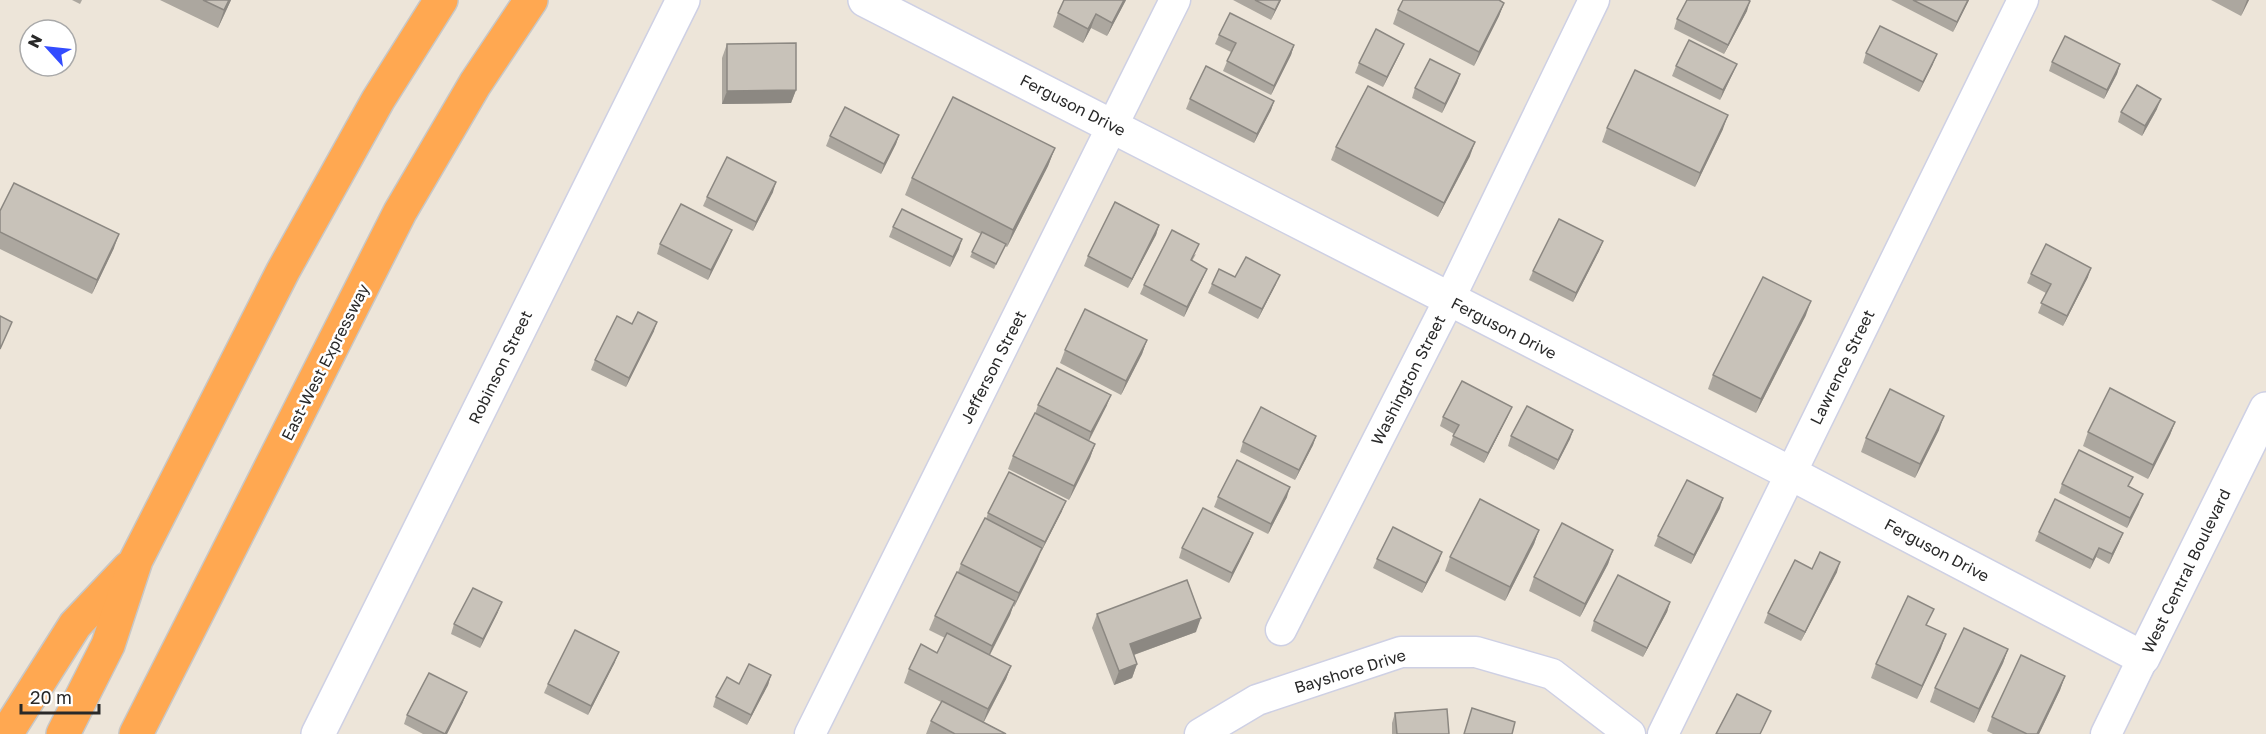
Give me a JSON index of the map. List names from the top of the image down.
{
  "streets": {
    "highway": ["East-West Expressway"],
    "street": [
      "Ferguson Drive",
      "Robinson Street",
      "Jefferson Street",
      "Lawrence Street",
      "Washington Street",
      "West Central Boulevard",
      "Bayshore Drive"
    ]
  },
  "crossings": [
    ["Ferguson Drive", "Jefferson Street"],
    ["Ferguson Drive", "Lawrence Street"],
    ["Ferguson Drive", "Washington Street"],
    ["Ferguson Drive", "West Central Boulevard"]
  ],
  "scale_bar": "20 m",
  "north": "top left"
}
